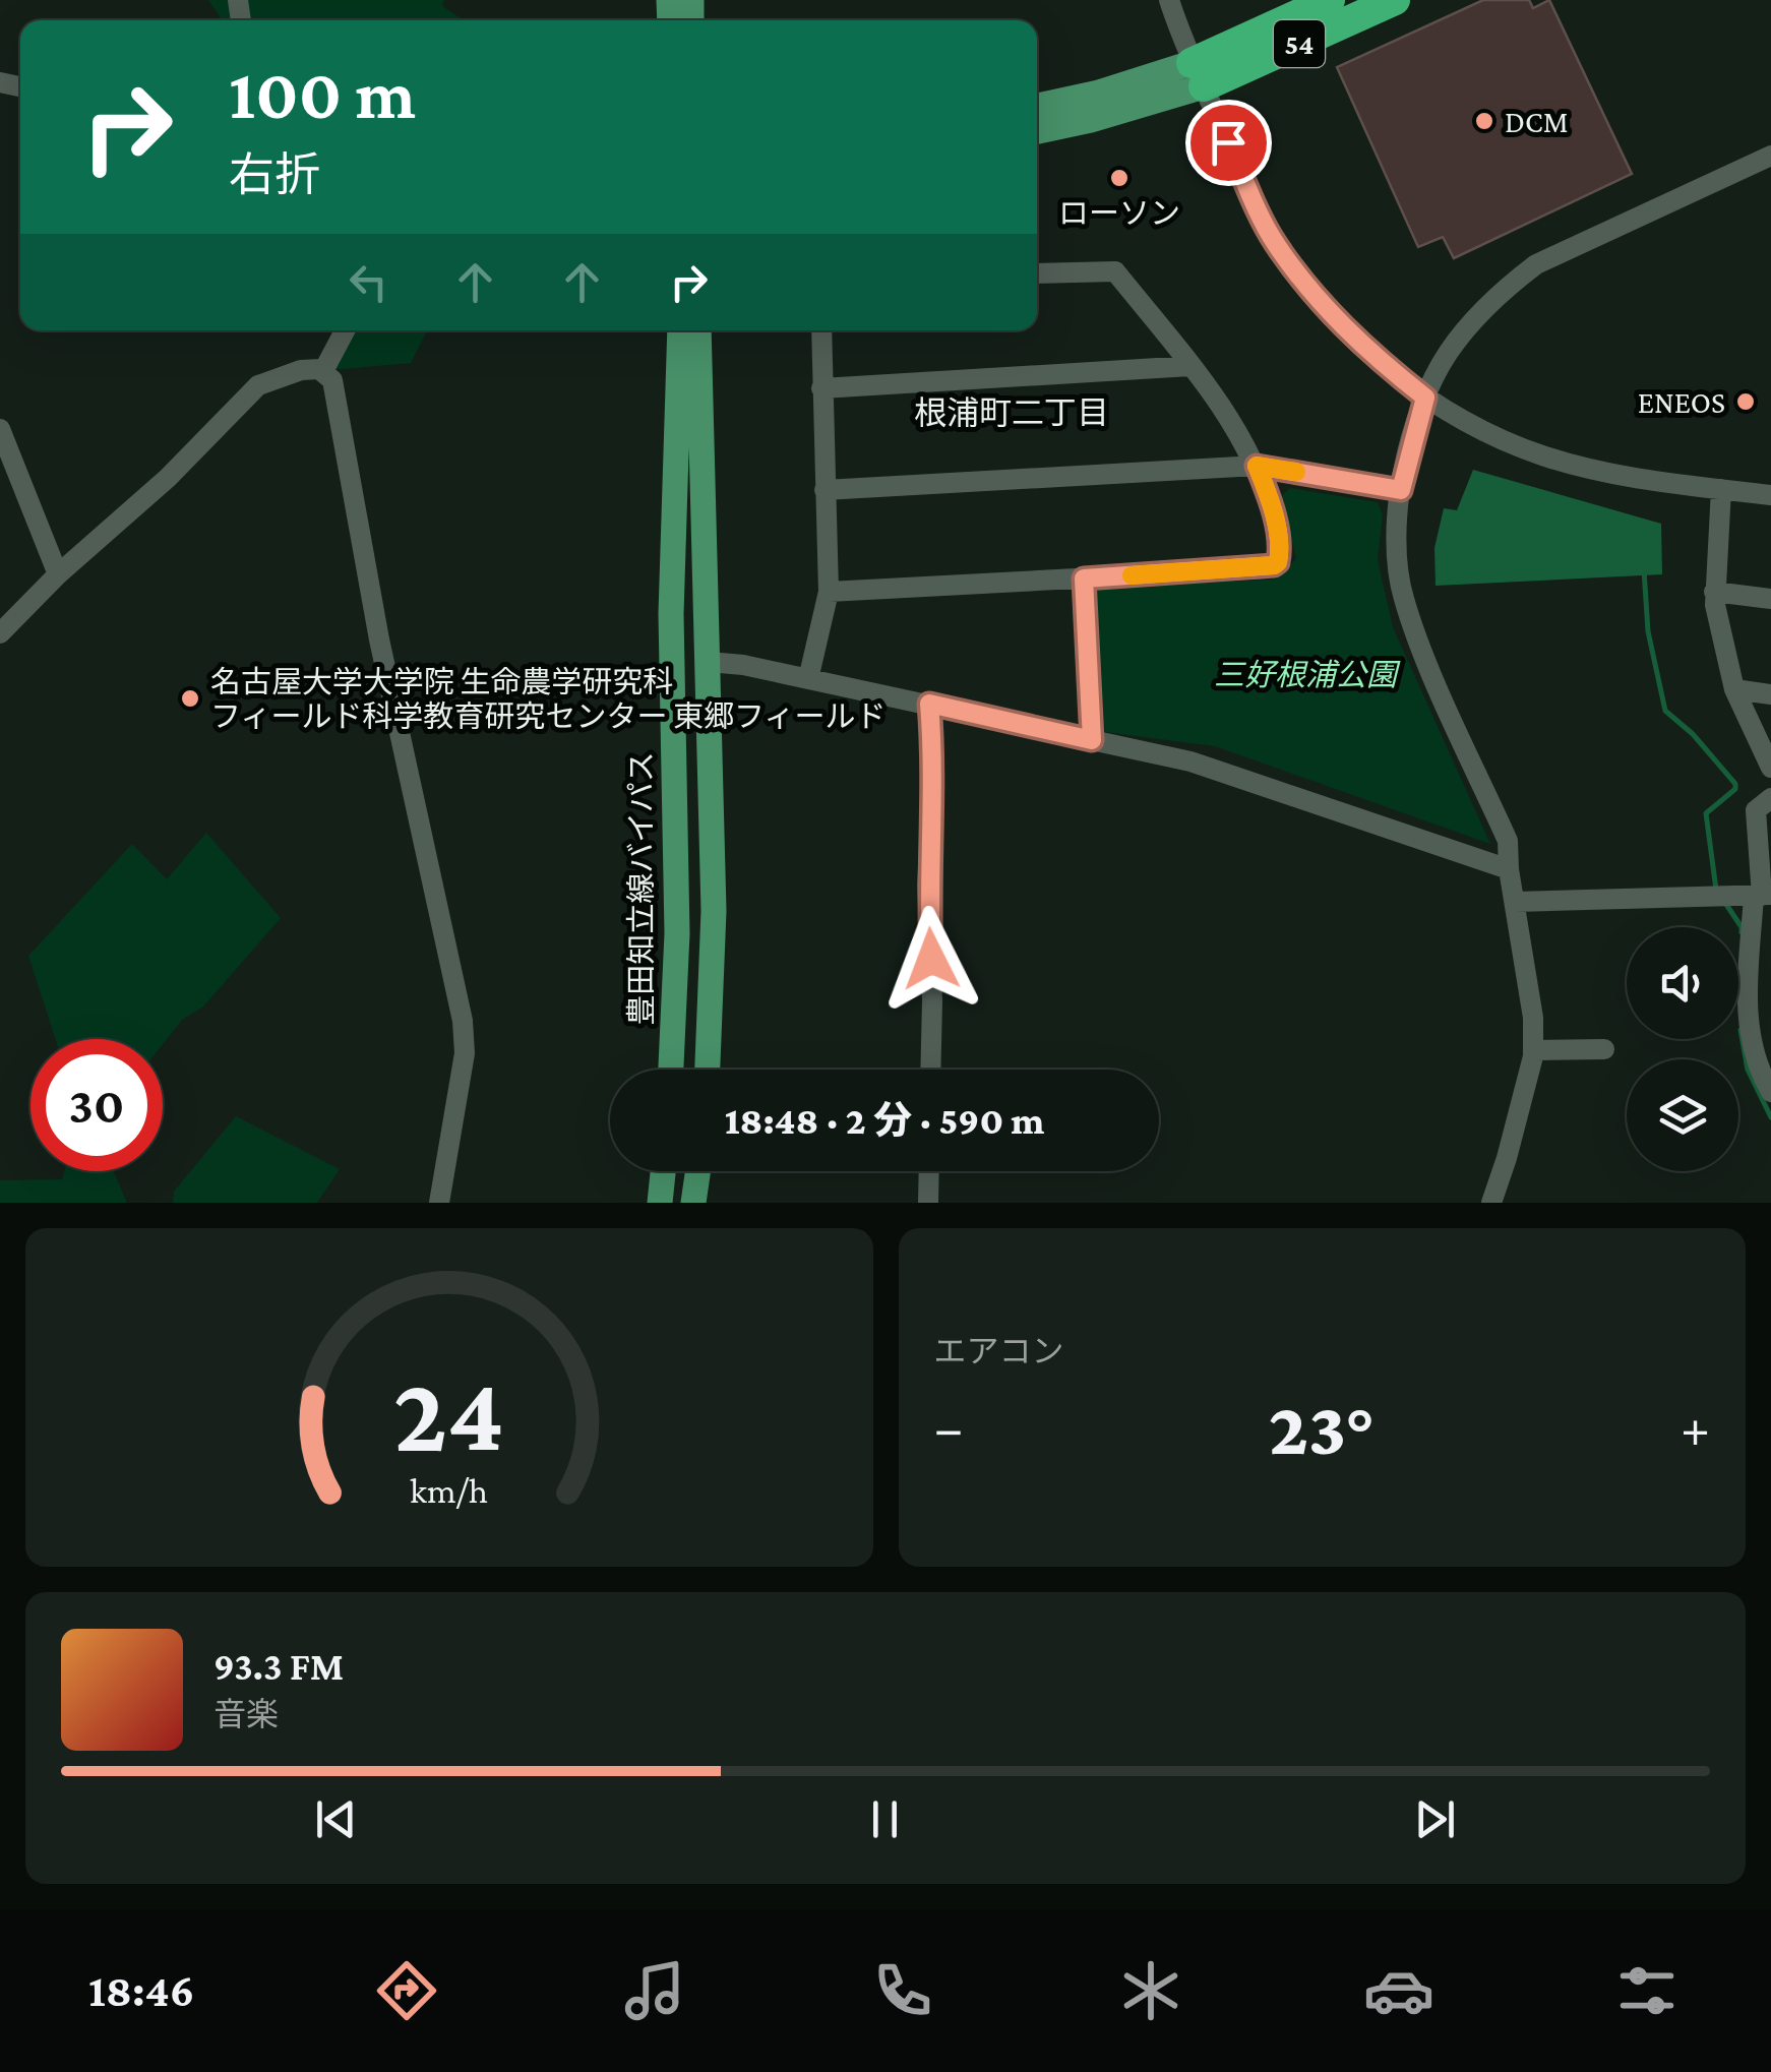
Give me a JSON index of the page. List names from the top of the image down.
{
  "streets": {
    "highway": ["54"],
    "main road": ["豊田知立線バイパス"]
  },
  "districts": ["根浦町二丁目"],
  "parks": ["三好根浦公園"],
  "places": [
    "DCM",
    "ローソン",
    "ENEOS",
    "名古屋大学大学院 生命農学研究科 フィールド科学教育研究センター 東郷フィールド"
  ],
  "page": {
    "turn": ["100 m", "右折"],
    "limit": "30",
    "trip": "18:48 · 2 分 · 590 m",
    "tile": "エアコン",
    "heat": ["−", "23°", "+"],
    "song": ["93.3 FM", "音楽"],
    "tabs": "18:46",
    "gauge": ["24", "km/h"]
  }
}
